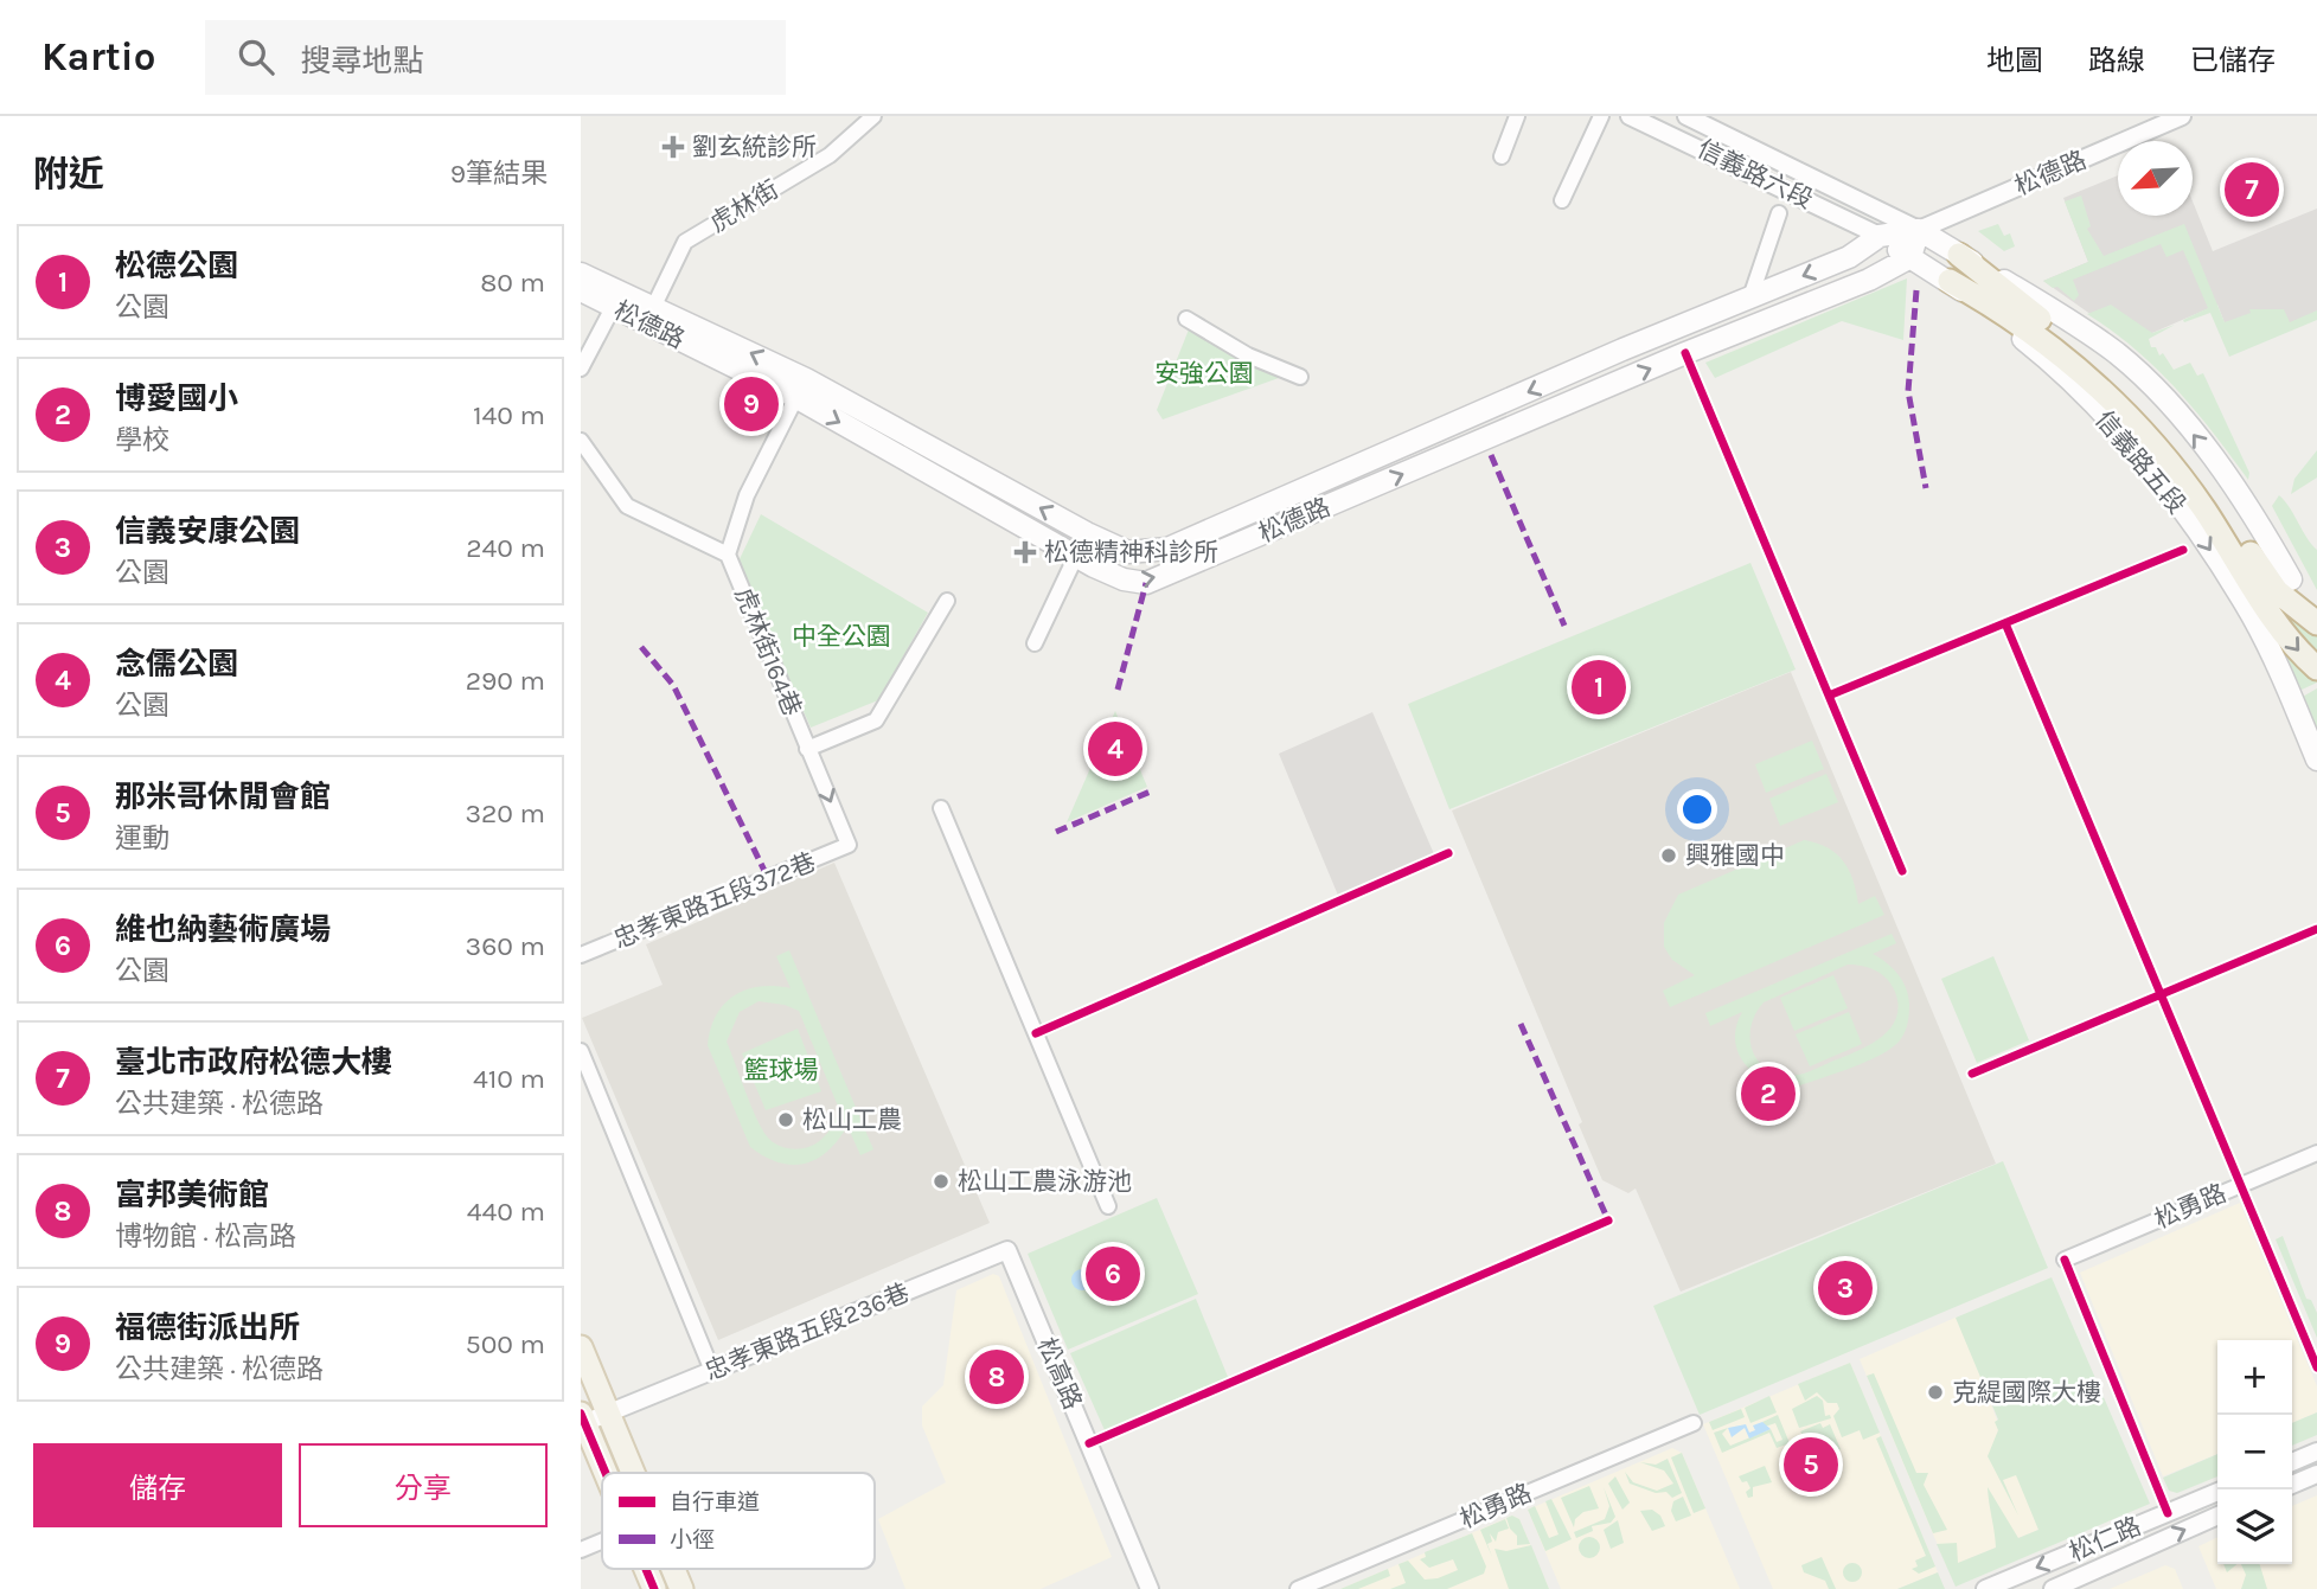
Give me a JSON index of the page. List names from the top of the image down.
{
  "streets": {
    "main road": ["松德路", "信義路五段"],
    "street": [
      "信義路六段",
      "虎林街",
      "虎林街164巷",
      "忠孝東路五段372巷",
      "松勇路",
      "忠孝東路五段236巷",
      "松高路",
      "松仁路"
    ]
  },
  "crossings": [
    ["松德路", "信義路六段"],
    ["松德路", "虎林街"],
    ["松德路", "信義路五段"],
    ["信義路六段", "信義路五段"],
    ["虎林街164巷", "忠孝東路五段372巷"],
    ["忠孝東路五段236巷", "松高路"]
  ],
  "parks": ["安強公園", "中全公園", "籃球場"],
  "places": {
    "health": ["劉玄統診所", "松德精神科診所"],
    "other": [
      "興雅國中",
      "松山工農",
      "松山工農泳游池",
      "克緹國際大樓"
    ]
  },
  "legend": ["自行車道", "小徑"],
  "north": "bottom left",
  "page": {
    "header": "Kartio",
    "search": "搜尋地點",
    "nav": ["地圖", "路線", "已儲存"],
    "heading": ["附近", "9筆結果"],
    "pins": [
      "7",
      "9",
      "1",
      "4",
      "2",
      "6",
      "3",
      "8",
      "5"
    ],
    "list": [
      {
        "mark": "1",
        "name": "松德公園",
        "note": "公園",
        "value": "80 m"
      },
      {
        "mark": "2",
        "name": "博愛國小",
        "note": "學校",
        "value": "140 m"
      },
      {
        "mark": "3",
        "name": "信義安康公園",
        "note": "公園",
        "value": "240 m"
      },
      {
        "mark": "4",
        "name": "念儒公園",
        "note": "公園",
        "value": "290 m"
      },
      {
        "mark": "5",
        "name": "那米哥休閒會館",
        "note": "運動",
        "value": "320 m"
      },
      {
        "mark": "6",
        "name": "維也納藝術廣場",
        "note": "公園",
        "value": "360 m"
      },
      {
        "mark": "7",
        "name": "臺北市政府松德大樓",
        "note": "公共建築 · 松德路",
        "value": "410 m"
      },
      {
        "mark": "8",
        "name": "富邦美術館",
        "note": "博物館 · 松高路",
        "value": "440 m"
      },
      {
        "mark": "9",
        "name": "福德街派出所",
        "note": "公共建築 · 松德路",
        "value": "500 m"
      }
    ],
    "map_buttons": ["+", "−"],
    "buttons": ["儲存", "分享"]
  }
}
